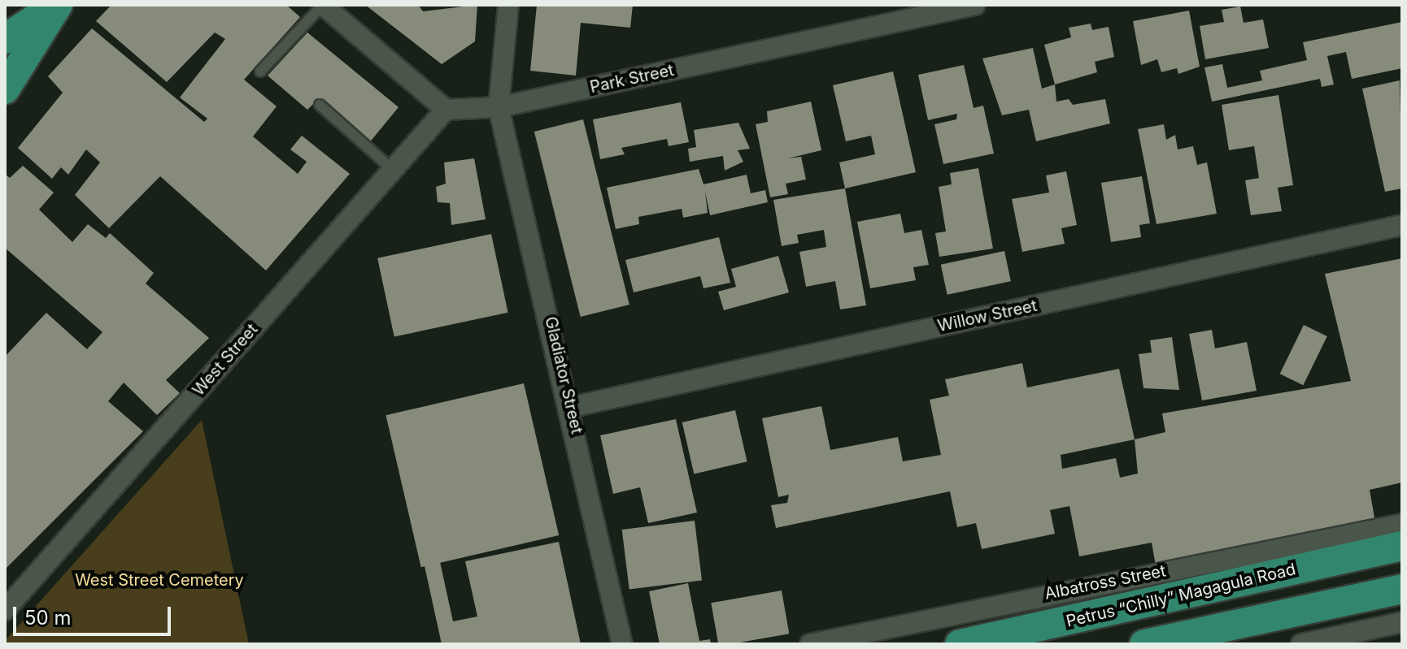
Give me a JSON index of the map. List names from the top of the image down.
{
  "streets": {
    "main road": ["Petrus “Chilly” Magagula Road"],
    "street": [
      "Park Street",
      "Willow Street",
      "West Street",
      "Gladiator Street",
      "Albatross Street"
    ]
  },
  "crossings": [
    ["Park Street", "West Street"],
    ["Park Street", "Gladiator Street"],
    ["Willow Street", "Gladiator Street"]
  ],
  "parks": ["West Street Cemetery"],
  "scale_bar": "50 m"
}
